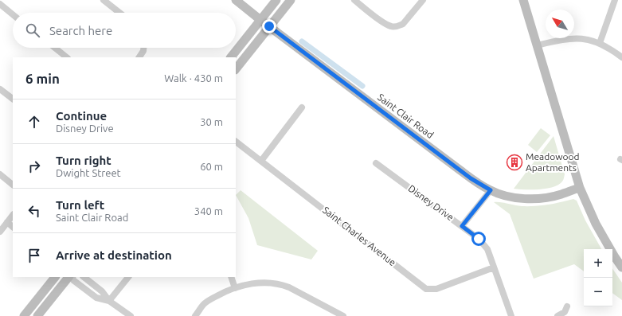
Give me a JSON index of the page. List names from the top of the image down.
{
  "streets": {
    "street": ["Saint Clair Road", "Disney Drive", "Saint Charles Avenue"]
  },
  "crossings": [
    ["Disney Drive", "Saint Charles Avenue"]
  ],
  "places": {
    "building": ["Meadowood Apartments"]
  },
  "north": "top left",
  "page": {
    "search": "Search here",
    "heading": ["6 min", "Walk · 430 m"],
    "list": [
      ["Continue", "Disney Drive", "30 m"],
      ["Turn right", "Dwight Street", "60 m"],
      ["Turn left", "Saint Clair Road", "340 m"],
      "Arrive at destination"
    ],
    "map_buttons": ["+", "−"]
  }
}
